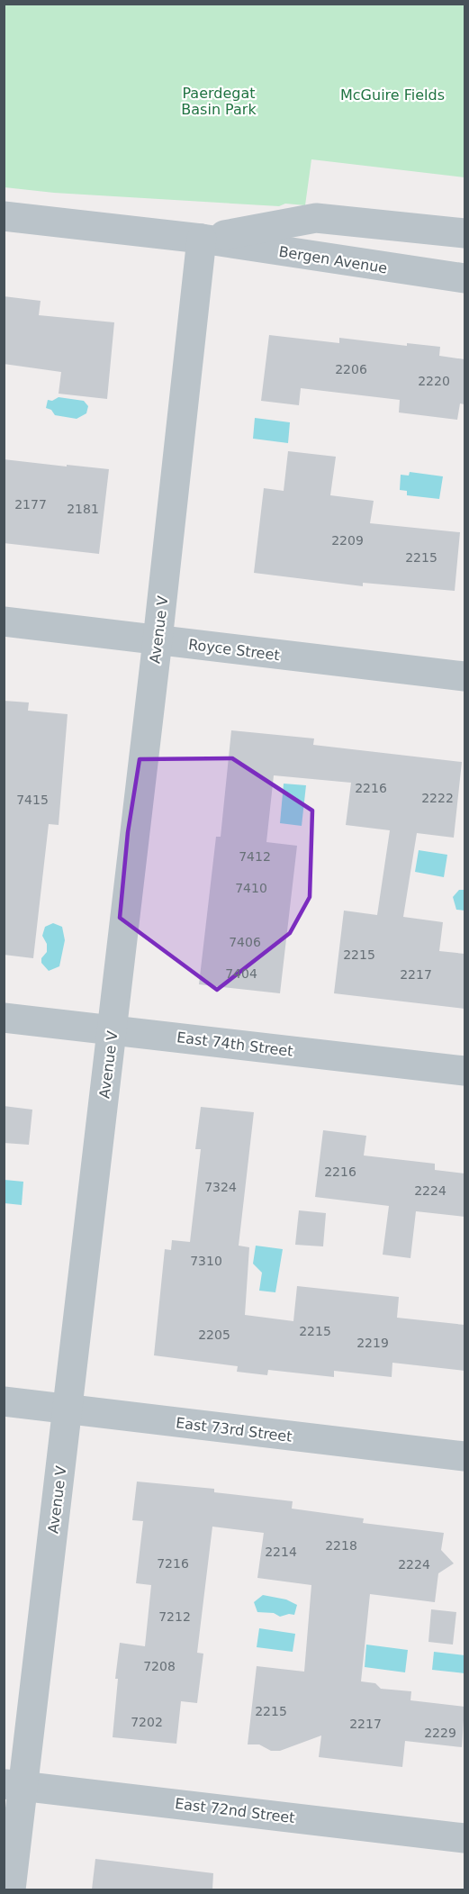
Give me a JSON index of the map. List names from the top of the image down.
{
  "streets": {
    "street": [
      "Bergen Avenue",
      "Avenue V",
      "Royce Street",
      "East 74th Street",
      "East 73rd Street",
      "East 72nd Street"
    ]
  },
  "crossings": [
    ["Bergen Avenue", "Avenue V"],
    ["Avenue V", "Royce Street"],
    ["Avenue V", "East 74th Street"],
    ["Avenue V", "East 73rd Street"],
    ["Avenue V", "East 72nd Street"]
  ],
  "parks": ["Paerdegat Basin Park", "McGuire Fields"],
  "house_numbers": [
    "2206",
    "2220",
    "2177",
    "2181",
    "2209",
    "2215",
    "2216",
    "2222",
    "7415",
    "7412",
    "7410",
    "7406",
    "2215",
    "7404",
    "2217",
    "2216",
    "7324",
    "2224",
    "7310",
    "2215",
    "2205",
    "2219",
    "2218",
    "2214",
    "7216",
    "2224",
    "7212",
    "7208",
    "2215",
    "7202",
    "2217",
    "2229"
  ]
}
